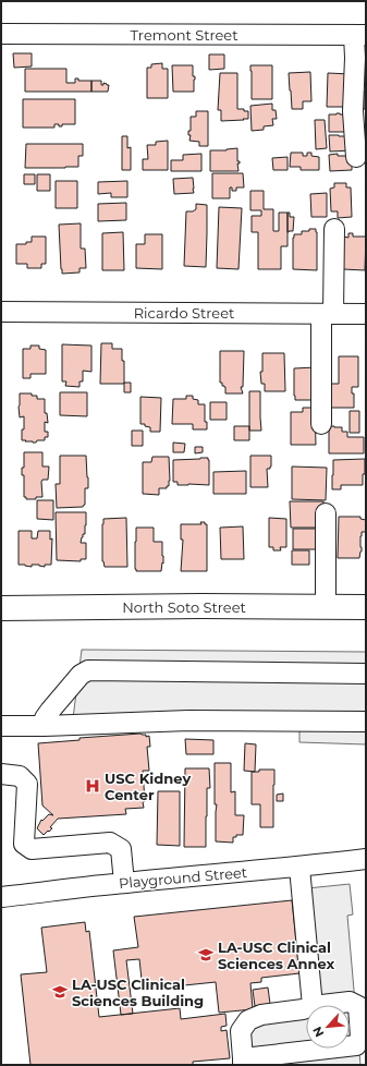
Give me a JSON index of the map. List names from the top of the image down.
{
  "streets": {
    "main road": ["North Soto Street"],
    "street": ["Tremont Street", "Ricardo Street", "Playground Street"]
  },
  "places": {
    "hospital": ["USC Kidney Center"],
    "school or university": ["LA-USC Clinical Sciences Annex", "LA-USC Clinical Sciences Building"]
  },
  "north": "bottom left"
}
